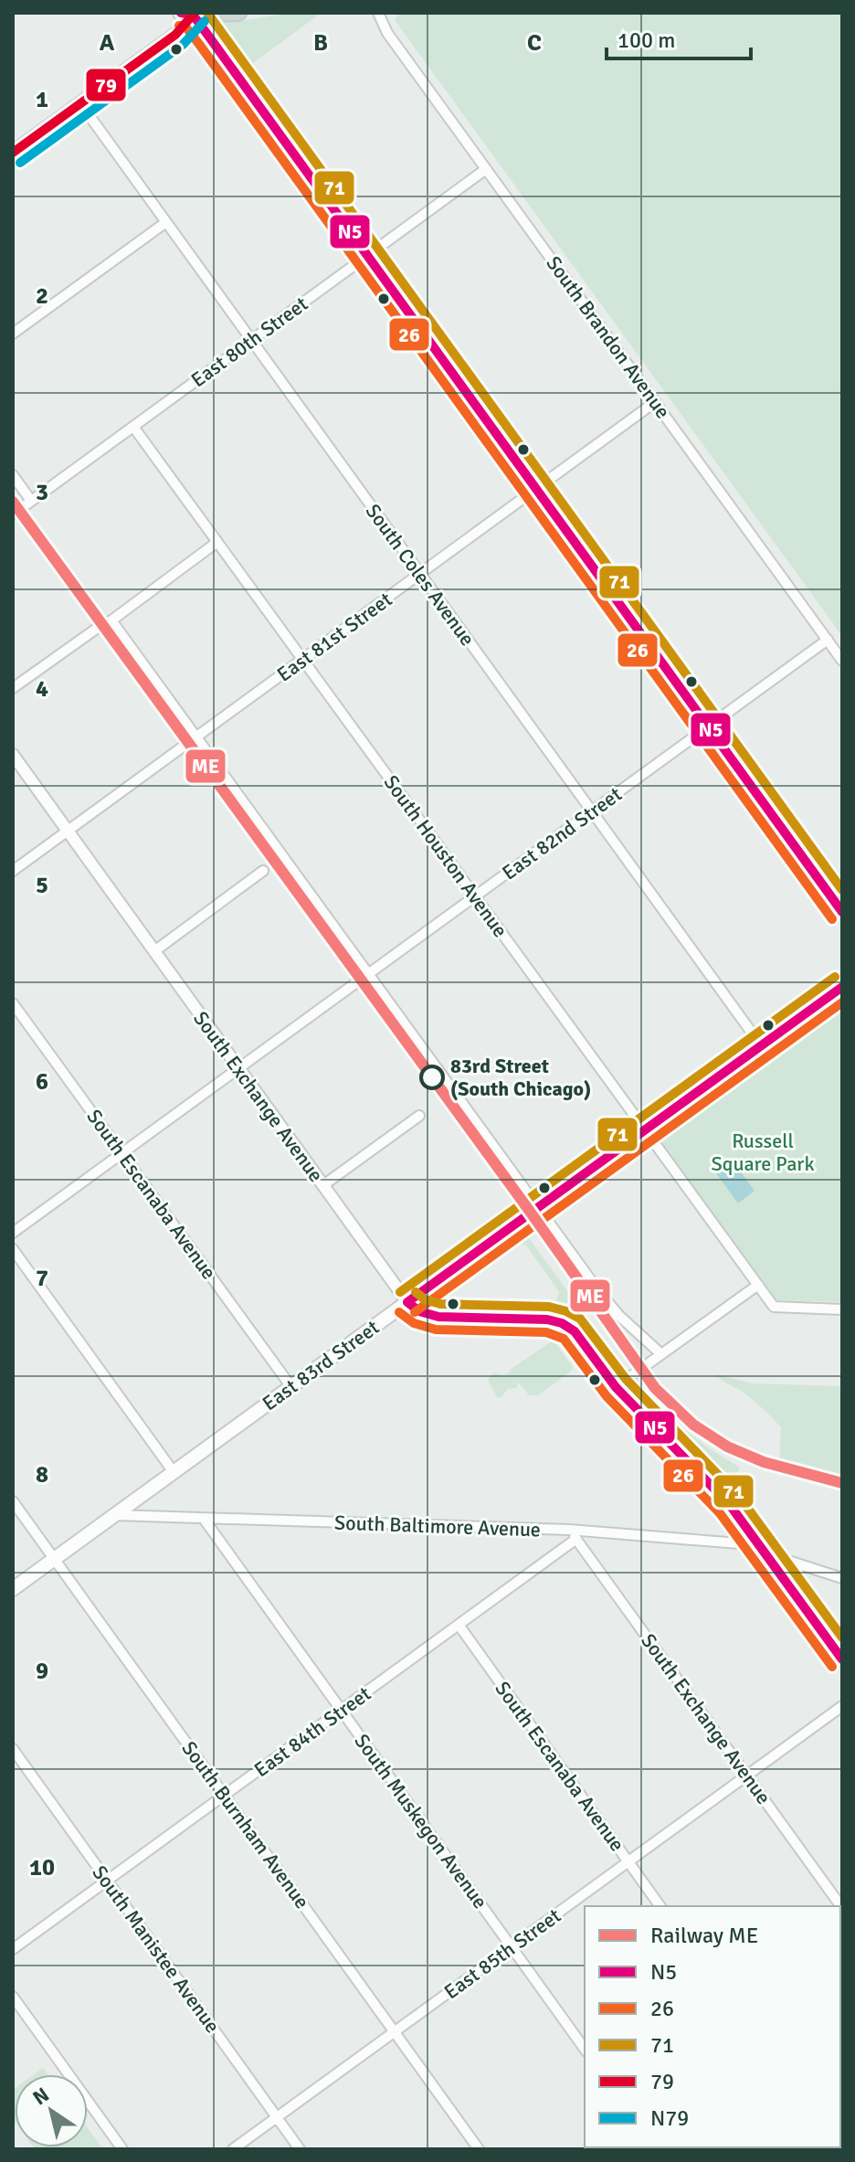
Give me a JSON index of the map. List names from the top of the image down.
{
  "streets": {
    "main road": ["East 83rd Street"],
    "street": [
      "South Brandon Avenue",
      "East 80th Street",
      "South Coles Avenue",
      "East 81st Street",
      "East 82nd Street",
      "South Houston Avenue",
      "South Exchange Avenue",
      "South Escanaba Avenue",
      "South Baltimore Avenue",
      "East 84th Street",
      "South Muskegon Avenue",
      "South Burnham Avenue",
      "South Manistee Avenue",
      "East 85th Street"
    ]
  },
  "crossings": [
    ["South Brandon Avenue", "East 80th Street"],
    ["South Brandon Avenue", "East 81st Street"],
    ["South Brandon Avenue", "East 82nd Street"],
    ["East 80th Street", "South Coles Avenue"],
    ["East 80th Street", "South Houston Avenue"],
    ["South Coles Avenue", "East 81st Street"],
    ["South Coles Avenue", "East 82nd Street"],
    ["South Coles Avenue", "East 83rd Street"],
    ["East 81st Street", "South Houston Avenue"],
    ["East 81st Street", "South Exchange Avenue"],
    ["East 82nd Street", "South Houston Avenue"],
    ["East 82nd Street", "South Exchange Avenue"],
    ["East 82nd Street", "South Escanaba Avenue"],
    ["South Houston Avenue", "East 83rd Street"],
    ["South Exchange Avenue", "East 83rd Street"],
    ["South Exchange Avenue", "South Baltimore Avenue"],
    ["South Exchange Avenue", "East 84th Street"],
    ["South Exchange Avenue", "East 85th Street"],
    ["South Escanaba Avenue", "East 83rd Street"],
    ["South Escanaba Avenue", "East 84th Street"],
    ["South Escanaba Avenue", "East 85th Street"],
    ["East 83rd Street", "South Baltimore Avenue"],
    ["East 83rd Street", "South Burnham Avenue"],
    ["South Baltimore Avenue", "South Muskegon Avenue"],
    ["East 84th Street", "South Muskegon Avenue"],
    ["East 84th Street", "South Burnham Avenue"],
    ["East 84th Street", "South Manistee Avenue"],
    ["South Muskegon Avenue", "East 85th Street"],
    ["South Burnham Avenue", "East 85th Street"],
    ["South Manistee Avenue", "East 85th Street"]
  ],
  "parks": ["Russell Square Park"],
  "places": ["83rd Street (South Chicago)"],
  "lines": [
    "transit line N5",
    "transit line 71",
    "transit line 79",
    "transit line N79",
    "transit line 26",
    "rail line ME"
  ],
  "legend": [
    "Railway ME",
    "N5",
    "26",
    "71",
    "79",
    "N79"
  ],
  "scale_bar": "100 m",
  "north": "top left",
  "grid": {
    "columns": ["A", "B", "C"],
    "rows": [
      "1",
      "2",
      "3",
      "4",
      "5",
      "6",
      "7",
      "8",
      "9",
      "10"
    ]
  }
}
